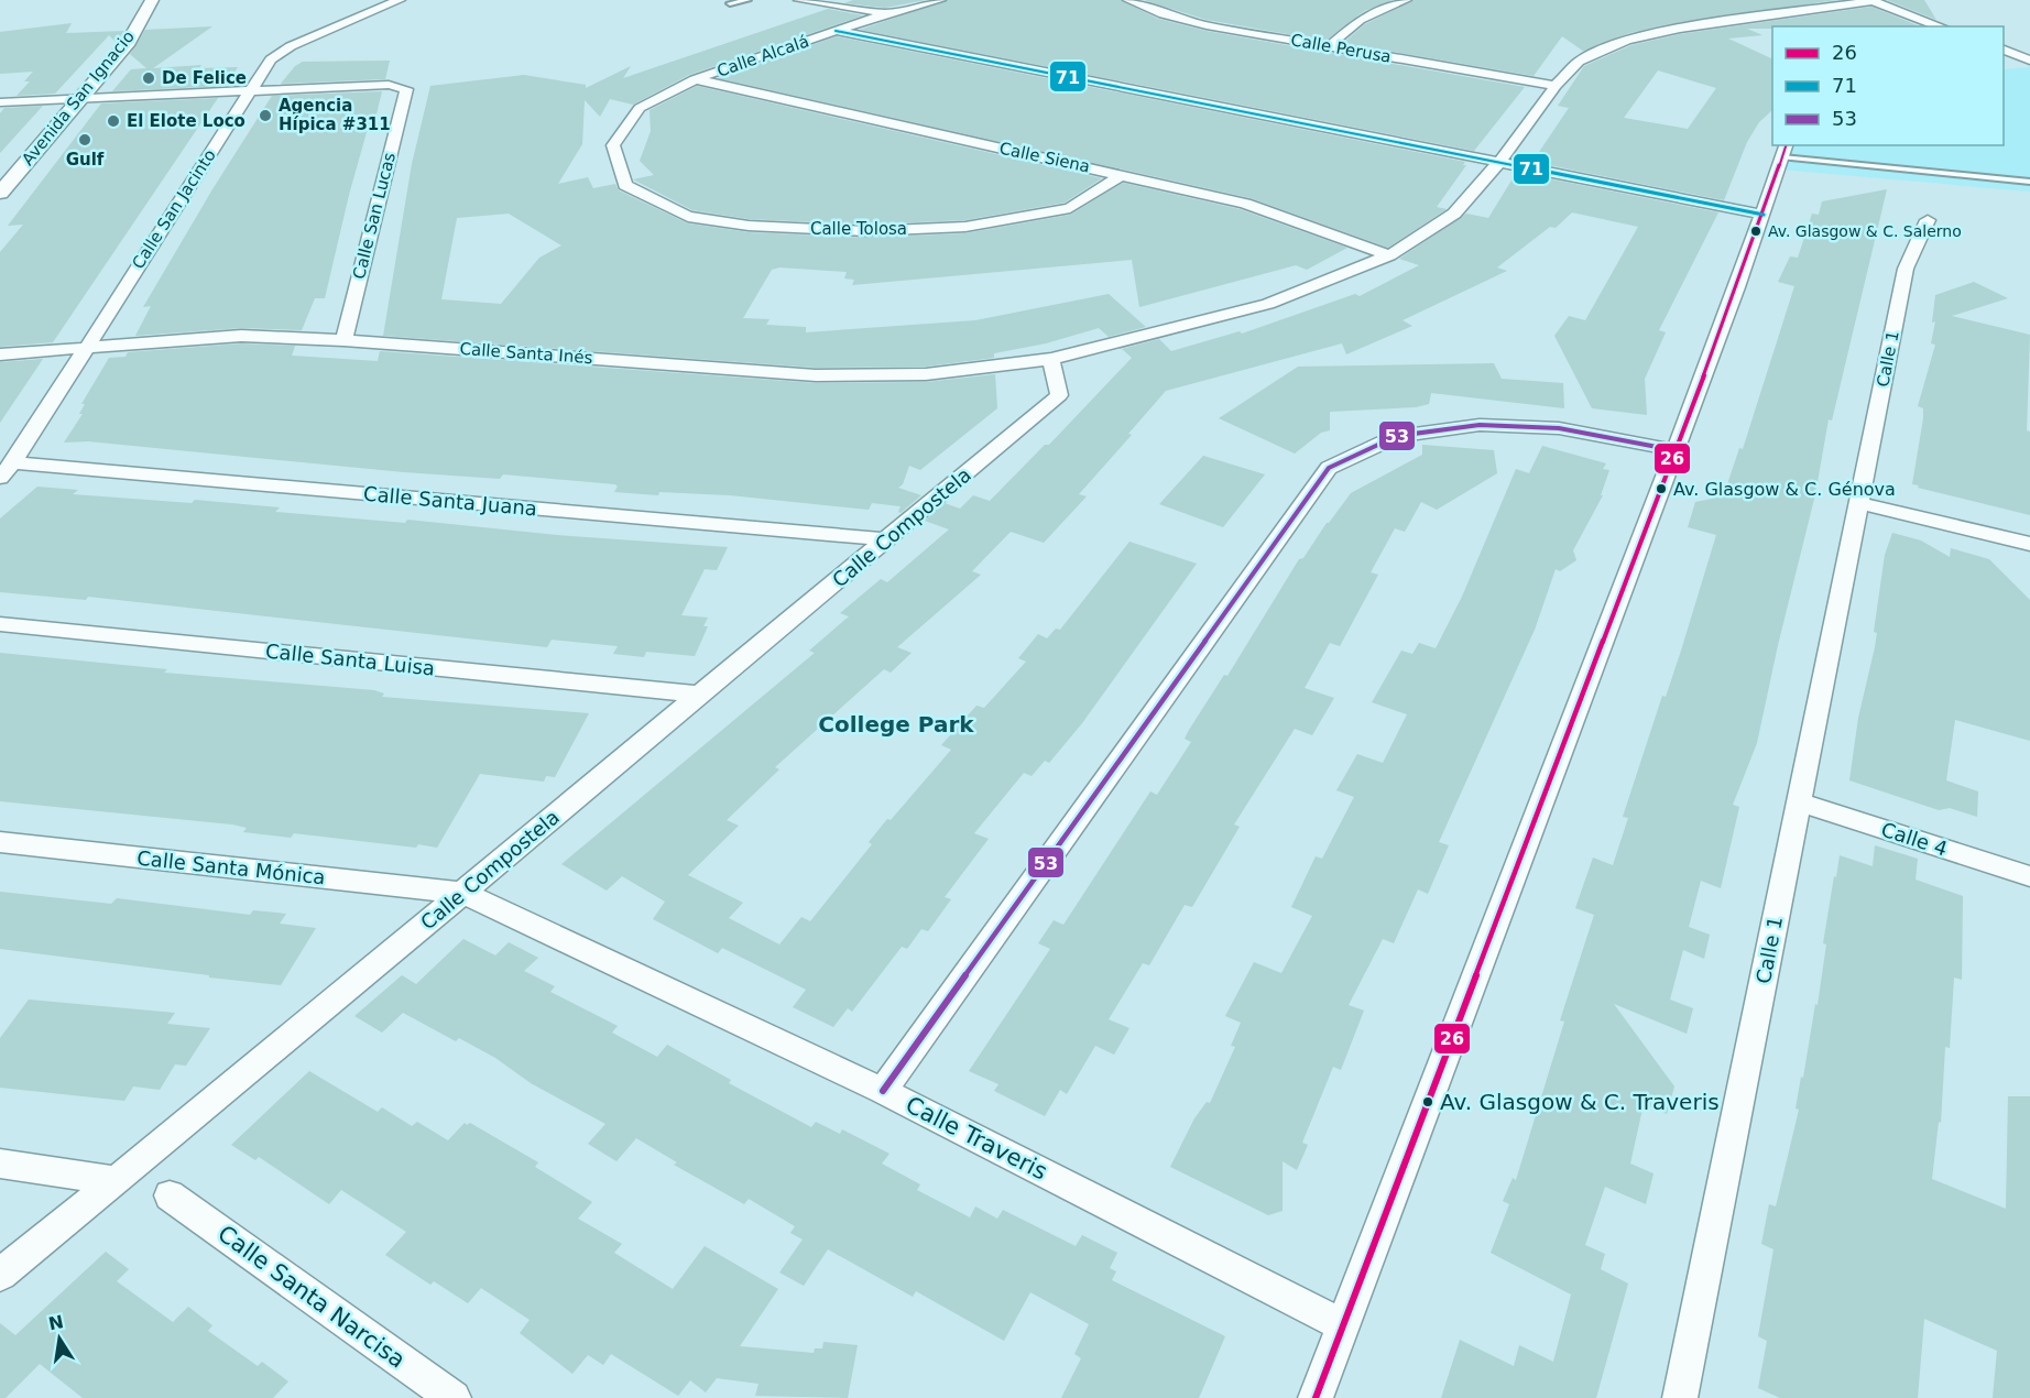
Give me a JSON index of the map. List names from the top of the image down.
{
  "streets": {
    "street": [
      "Calle Perusa",
      "Calle Alcalá",
      "Avenida San Ignacio",
      "Calle Siena",
      "Calle San Jacinto",
      "Calle San Lucas",
      "Calle Tolosa",
      "Calle Santa Inés",
      "Calle 1",
      "Calle Santa Juana",
      "Calle Compostela",
      "Calle Santa Luisa",
      "Calle 4",
      "Calle Santa Mónica",
      "Calle Traveris",
      "Calle Santa Narcisa"
    ]
  },
  "crossings": [
    ["Calle Alcalá", "Calle Siena"],
    ["Calle Alcalá", "Calle Tolosa"],
    ["Calle Siena", "Calle Tolosa"],
    ["Calle San Jacinto", "Calle San Lucas"],
    ["Calle San Jacinto", "Calle Santa Inés"],
    ["Calle San Jacinto", "Calle Santa Juana"],
    ["Calle San Lucas", "Calle Santa Inés"],
    ["Calle Santa Inés", "Calle Compostela"],
    ["Calle 1", "Calle 4"],
    ["Calle Santa Juana", "Calle Compostela"],
    ["Calle Compostela", "Calle Santa Luisa"],
    ["Calle Compostela", "Calle Santa Mónica"],
    ["Calle Compostela", "Calle Traveris"],
    ["Calle Santa Mónica", "Calle Traveris"]
  ],
  "districts": ["College Park"],
  "places": [
    "De Felice",
    "Agencia Hípica #311",
    "El Elote Loco",
    "Gulf",
    "Av. Glasgow & C. Salerno",
    "Av. Glasgow & C. Génova",
    "Av. Glasgow & C. Traveris"
  ],
  "lines": ["transit line 71", "transit line 26", "transit line 53"],
  "legend": ["26", "71", "53"],
  "north": "top"
}
